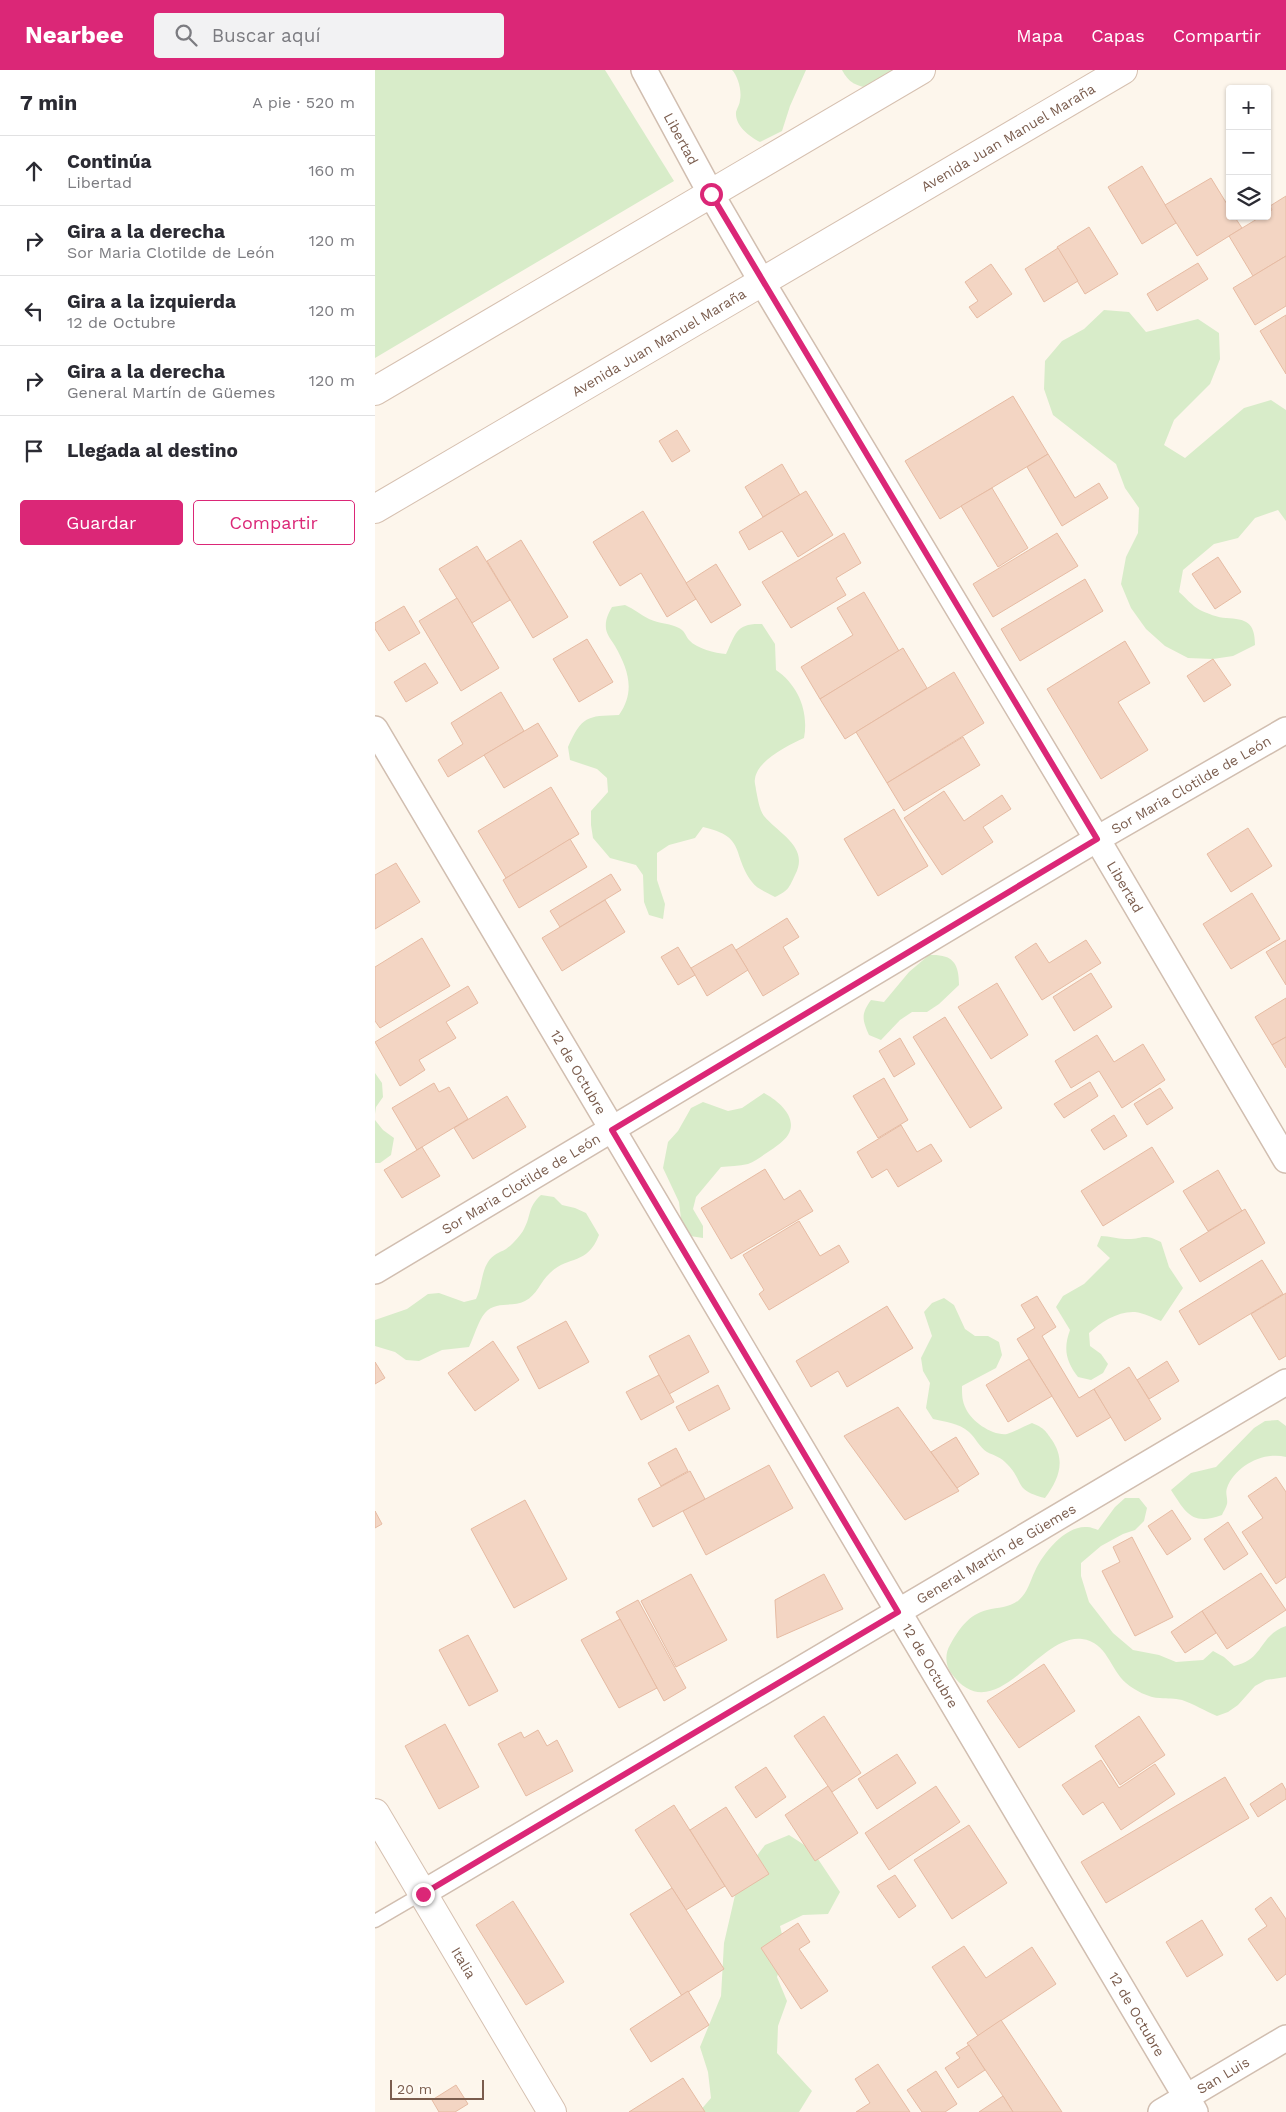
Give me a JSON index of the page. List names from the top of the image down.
{
  "streets": {
    "street": [
      "Libertad",
      "Avenida Juan Manuel Maraña",
      "Sor Maria Clotilde de León",
      "12 de Octubre",
      "General Martín de Güemes",
      "Italia",
      "San Luis"
    ]
  },
  "crossings": [
    ["Libertad", "Avenida Juan Manuel Maraña"],
    ["Libertad", "Sor Maria Clotilde de León"],
    ["Sor Maria Clotilde de León", "12 de Octubre"],
    ["12 de Octubre", "General Martín de Güemes"],
    ["12 de Octubre", "San Luis"],
    ["General Martín de Güemes", "Italia"]
  ],
  "scale_bar": "20 m",
  "page": {
    "header": "Nearbee",
    "search": "Buscar aquí",
    "nav": ["Mapa", "Capas", "Compartir"],
    "heading": ["7 min", "A pie · 520 m"],
    "map_buttons": ["+", "−"],
    "list": [
      ["Continúa", "Libertad", "160 m"],
      ["Gira a la derecha", "Sor Maria Clotilde de León", "120 m"],
      ["Gira a la izquierda", "12 de Octubre", "120 m"],
      ["Gira a la derecha", "General Martín de Güemes", "120 m"],
      "Llegada al destino"
    ],
    "buttons": ["Guardar", "Compartir"],
    "scale": "20 m"
  }
}
